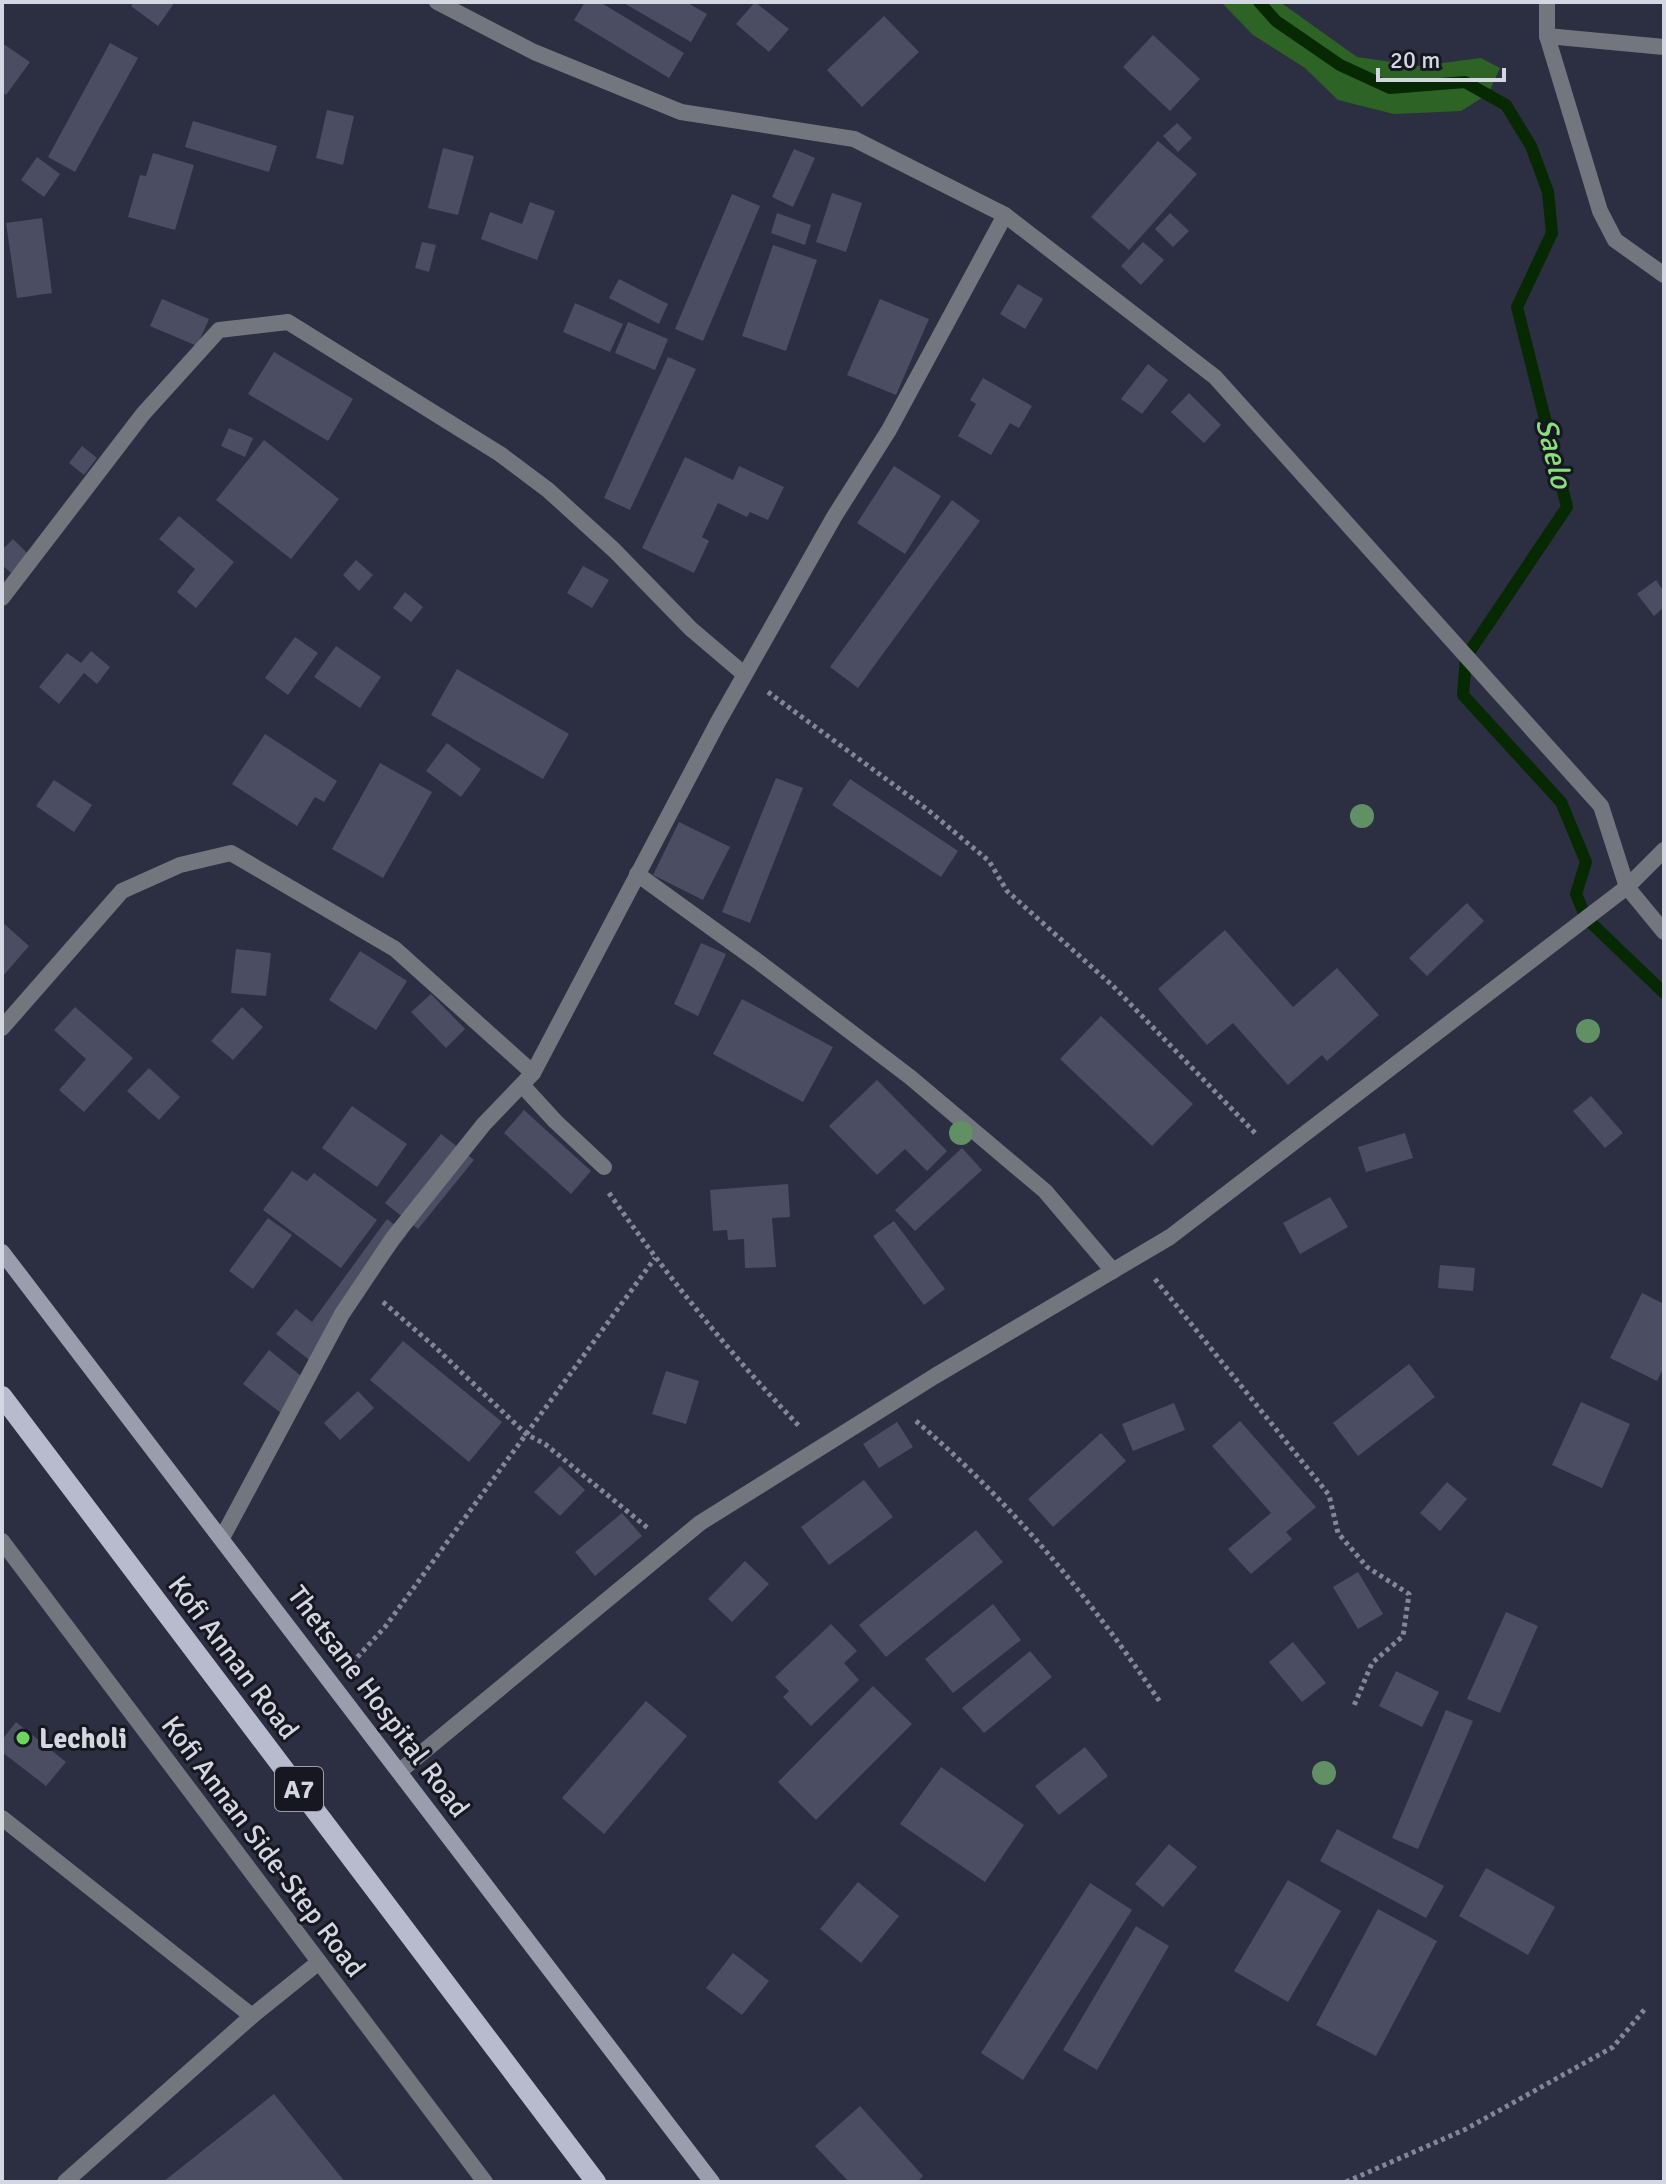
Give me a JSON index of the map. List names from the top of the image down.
{
  "streets": {
    "main road": ["Kofi Annan Road", "Thetsane Hospital Road", "A7"],
    "street": ["Kofi Annan Side-Step Road"]
  },
  "water": ["Saelo"],
  "places": ["Lecholi"],
  "scale_bar": "20 m"
}
